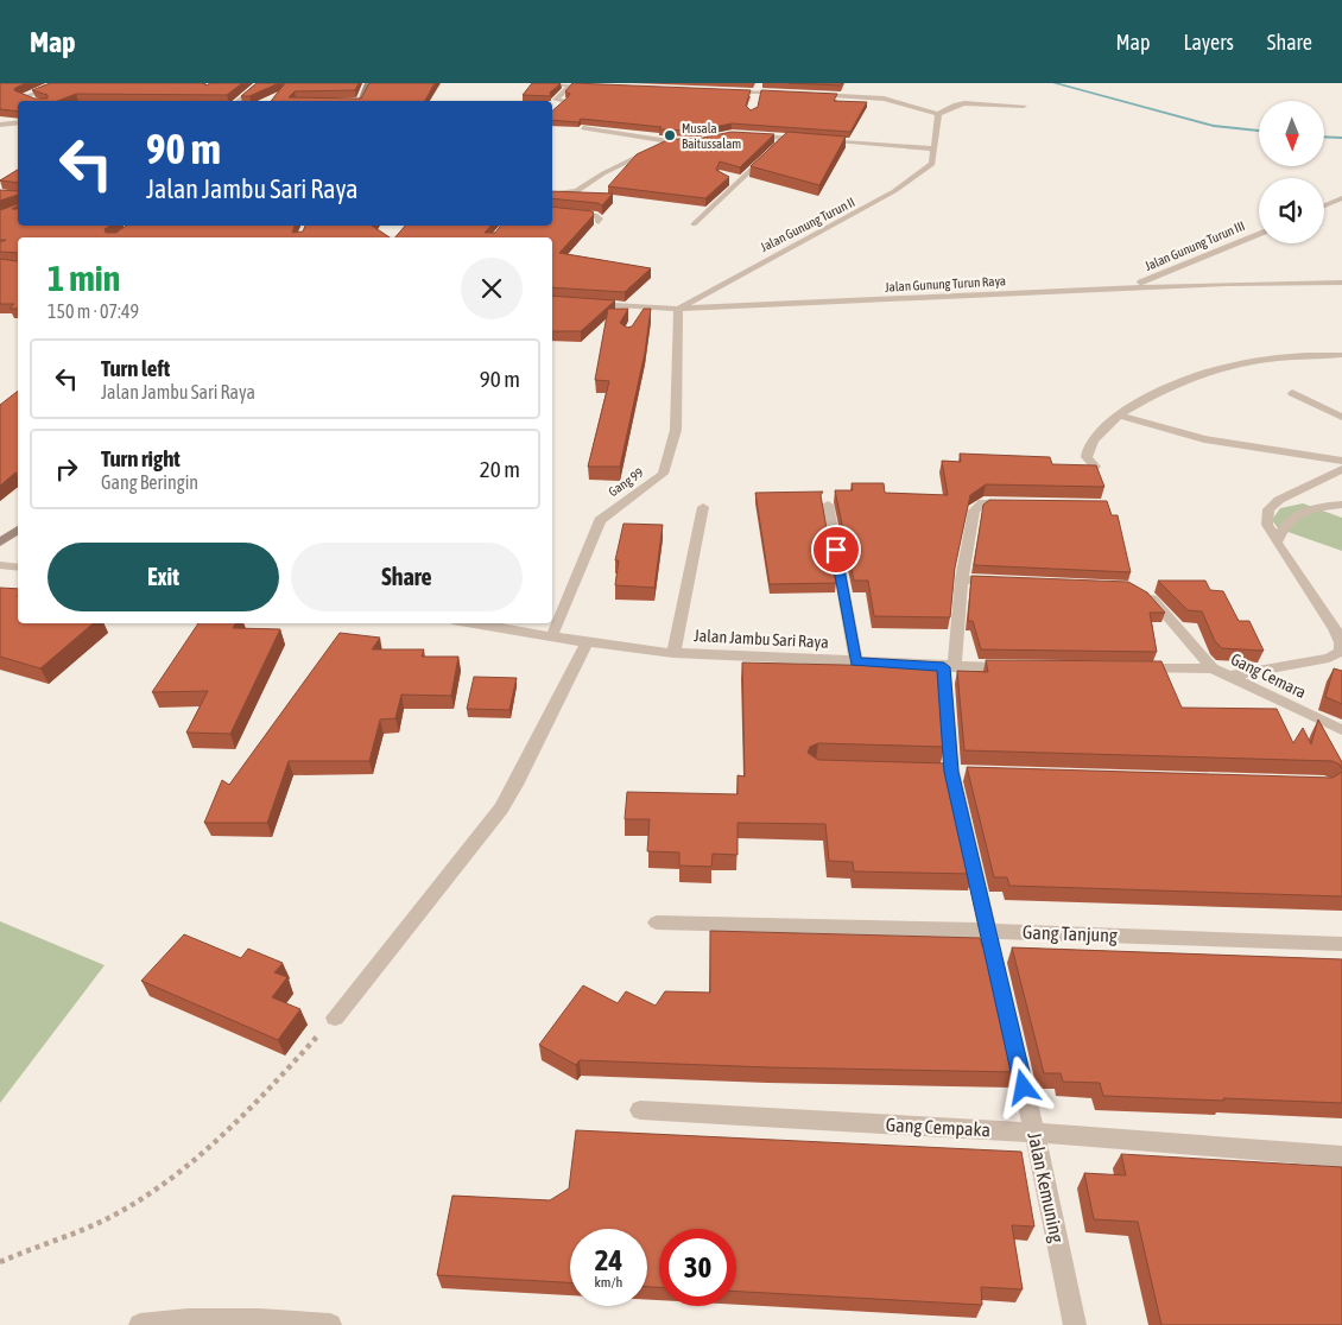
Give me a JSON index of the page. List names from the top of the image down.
{
  "streets": {
    "street": [
      "Jalan Gunung Turun II",
      "Jalan Gunung Turun III",
      "Jalan Gunung Turun Raya",
      "Gang 99",
      "Jalan Jambu Sari Raya",
      "Gang Cemara",
      "Gang Tanjung",
      "Gang Cempaka",
      "Jalan Kemuning"
    ]
  },
  "crossings": [
    ["Jalan Gunung Turun II", "Jalan Gunung Turun Raya"],
    ["Jalan Gunung Turun II", "Gang 99"],
    ["Jalan Gunung Turun III", "Jalan Gunung Turun Raya"],
    ["Jalan Gunung Turun Raya", "Gang 99"],
    ["Gang 99", "Jalan Jambu Sari Raya"],
    ["Jalan Jambu Sari Raya", "Jalan Kemuning"],
    ["Gang Tanjung", "Jalan Kemuning"],
    ["Gang Cempaka", "Jalan Kemuning"]
  ],
  "places": ["Musala Baitussalam"],
  "north": "bottom",
  "page": {
    "header": "Map",
    "nav": ["Map", "Layers", "Share"],
    "turn": ["90 m", "Jalan Jambu Sari Raya"],
    "heading": ["1 min", "150 m · 07:49"],
    "list": [
      {
        "name": "Turn left",
        "note": "Jalan Jambu Sari Raya",
        "value": "90 m"
      },
      {
        "name": "Turn right",
        "note": "Gang Beringin",
        "value": "20 m"
      }
    ],
    "buttons": ["Exit", "Share"],
    "speed": "24 km/h",
    "limit": "30"
  }
}
